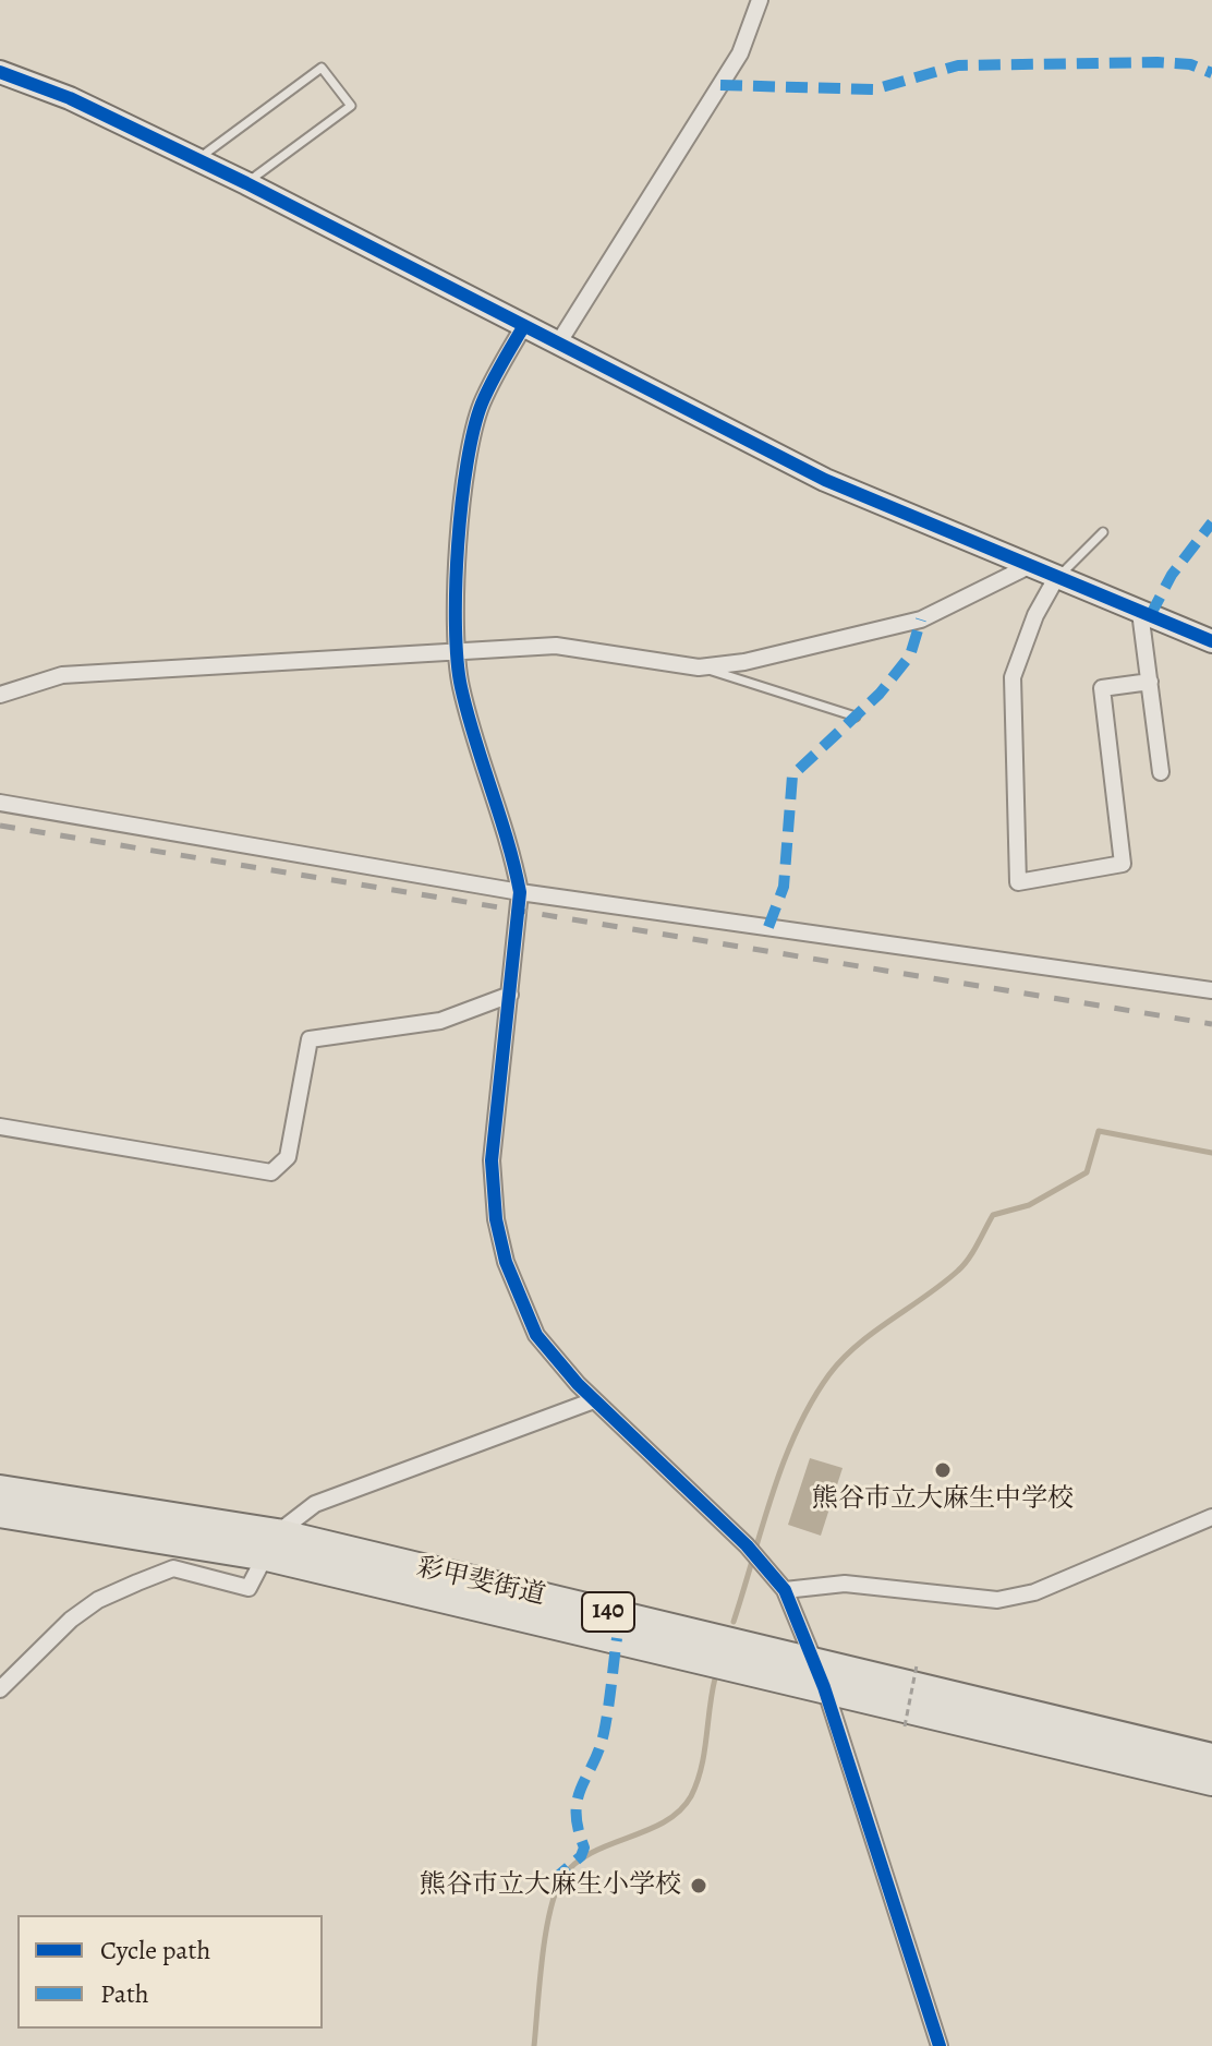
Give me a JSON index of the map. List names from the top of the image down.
{
  "streets": {
    "highway": ["彩甲斐街道", "140"]
  },
  "places": ["熊谷市立大麻生中学校", "熊谷市立大麻生小学校"],
  "legend": ["Cycle path", "Path"]
}
